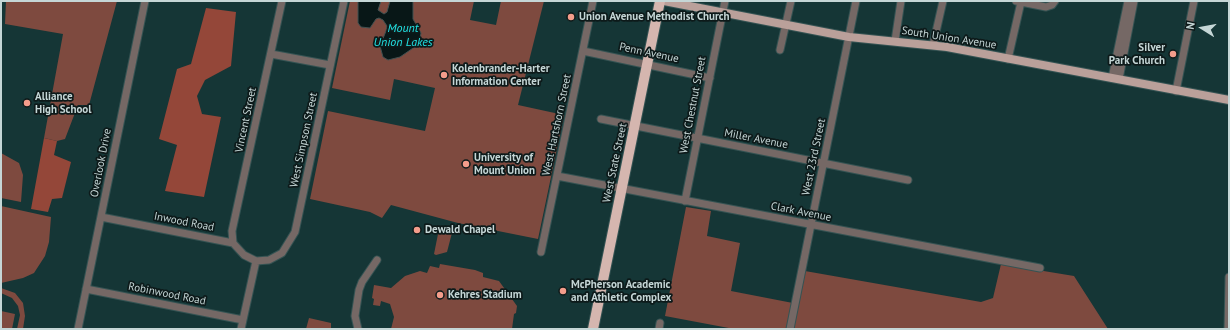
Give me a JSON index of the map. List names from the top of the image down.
{
  "streets": {
    "highway": ["West State Street"],
    "main road": ["South Union Avenue"],
    "street": [
      "Penn Avenue",
      "West Chestnut Street",
      "Vincent Street",
      "West Hartshorn Street",
      "Miller Avenue",
      "West Simpson Street",
      "West 23rd Street",
      "Overlook Drive",
      "Clark Avenue",
      "Inwood Road",
      "Robinwood Road"
    ]
  },
  "crossings": [
    ["South Union Avenue", "West Chestnut Street"],
    ["South Union Avenue", "West 23rd Street"],
    ["Penn Avenue", "West Chestnut Street"],
    ["Penn Avenue", "West Hartshorn Street"],
    ["Penn Avenue", "West State Street"],
    ["West Chestnut Street", "Miller Avenue"],
    ["West Chestnut Street", "Clark Avenue"],
    ["Vincent Street", "Inwood Road"],
    ["West Hartshorn Street", "Clark Avenue"],
    ["Miller Avenue", "West 23rd Street"],
    ["Miller Avenue", "West State Street"],
    ["West 23rd Street", "Clark Avenue"],
    ["Overlook Drive", "Inwood Road"],
    ["Overlook Drive", "Robinwood Road"],
    ["West State Street", "Clark Avenue"]
  ],
  "water": ["Mount Union Lakes"],
  "places": [
    "Union Avenue Methodist Church",
    "Silver Park Church",
    "Kolenbrander-Harter Information Center",
    "Alliance High School",
    "University of Mount Union",
    "Dewald Chapel",
    "McPherson Academic and Athletic Complex",
    "Kehres Stadium"
  ],
  "north": "left"
}
